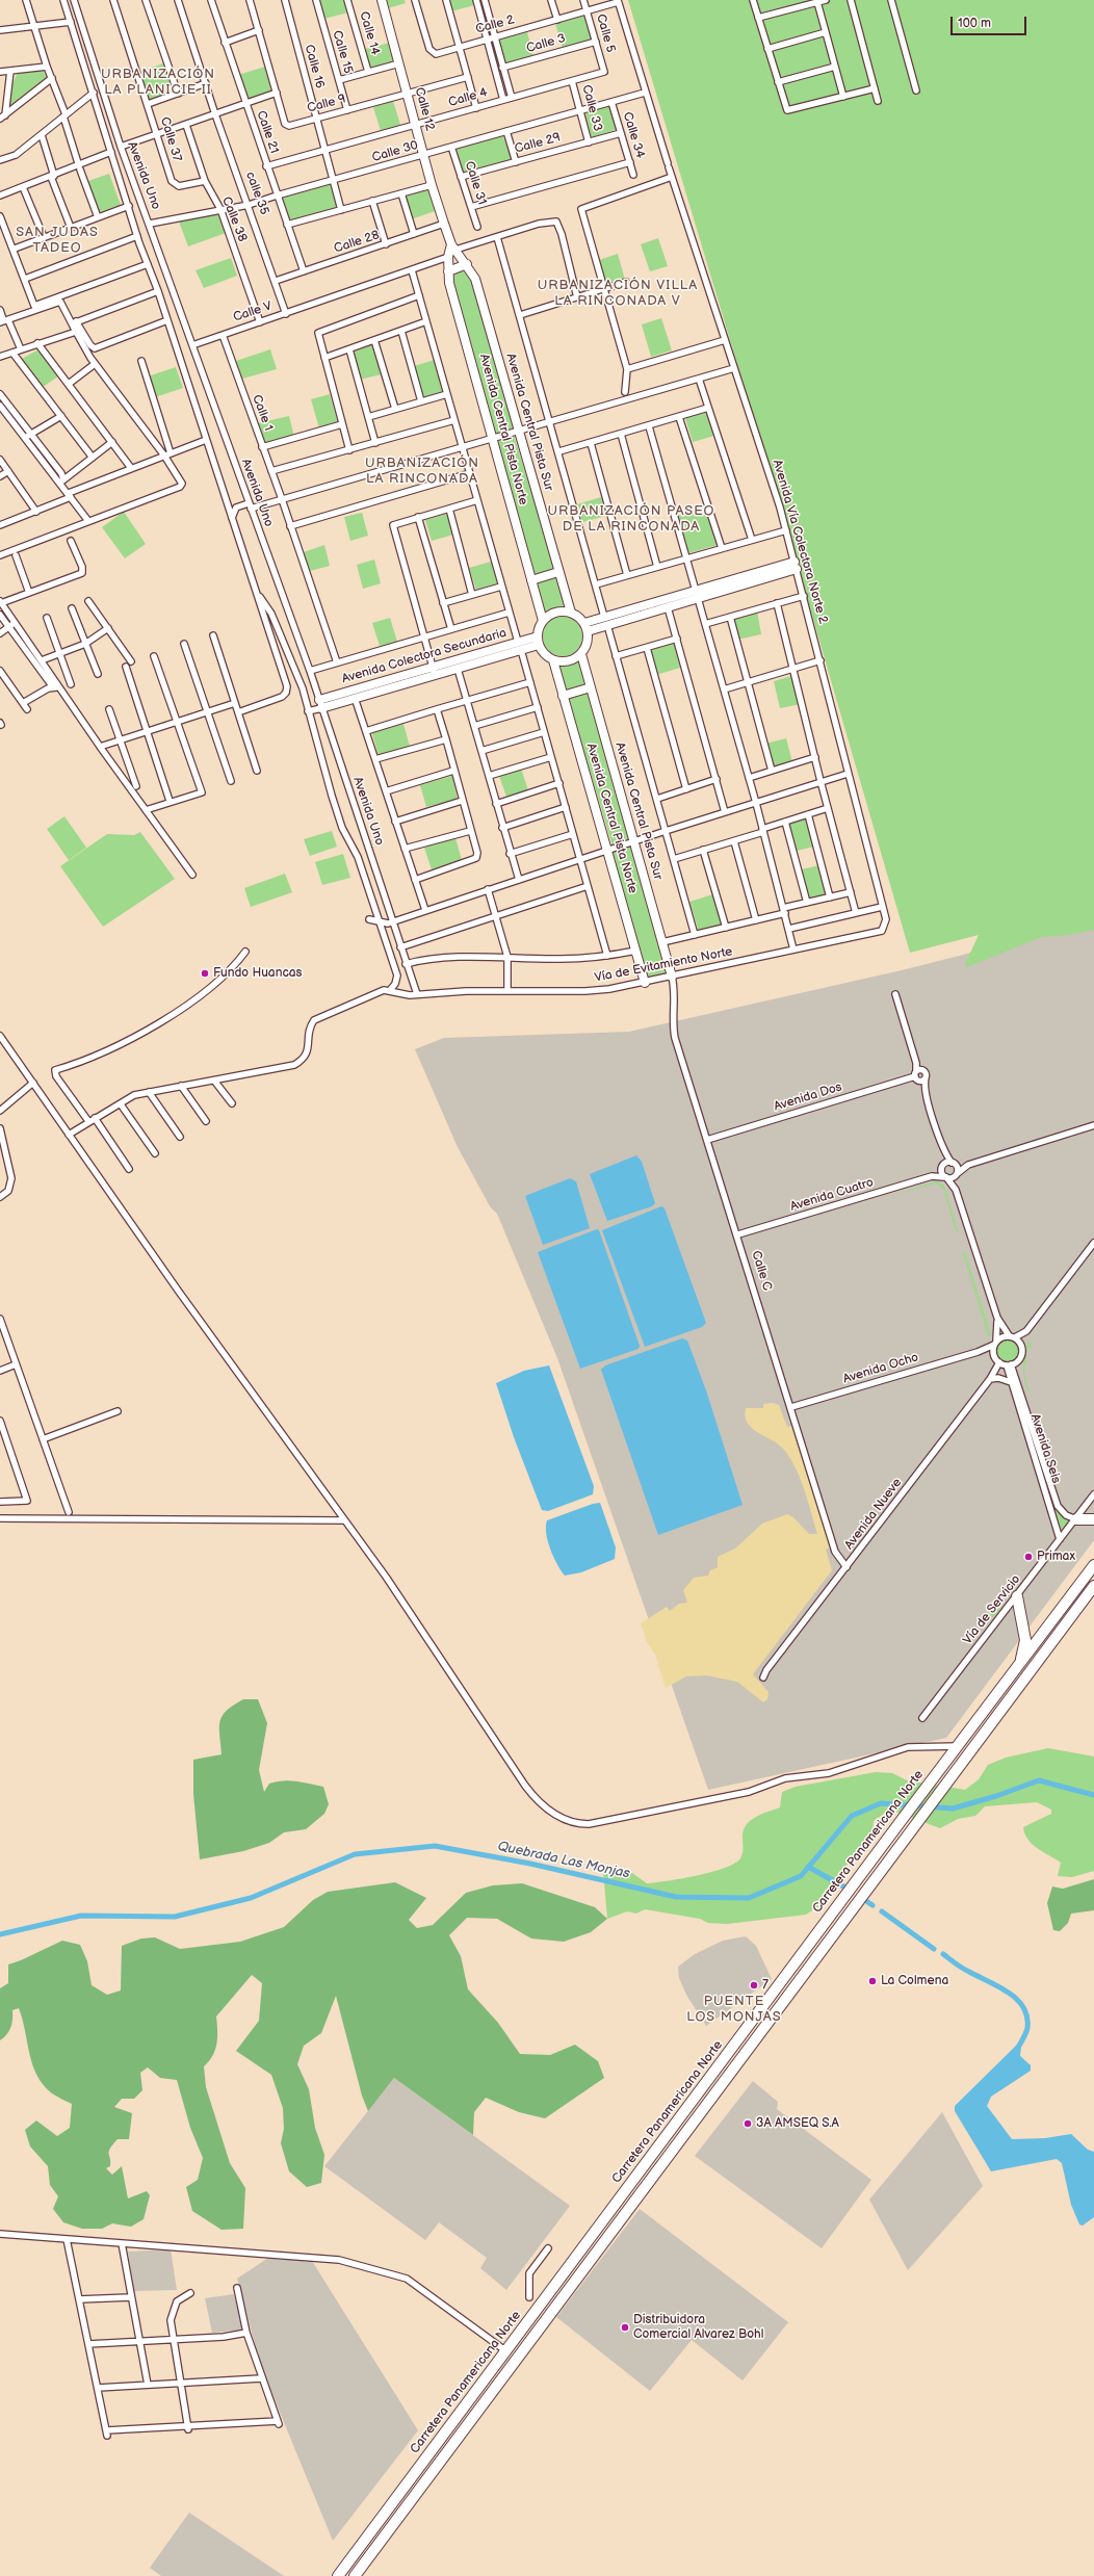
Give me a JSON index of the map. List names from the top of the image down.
{
  "streets": {
    "highway": ["Carretera Panamericana Norte"],
    "street": [
      "Calle 2",
      "Calle 14",
      "Calle 5",
      "Calle 3",
      "Calle 15",
      "Calle 16",
      "Calle 4",
      "Calle 9",
      "Calle 33",
      "Calle 12",
      "Calle 21",
      "Calle 34",
      "Calle 37",
      "Calle 29",
      "Calle 30",
      "Avenida Uno",
      "Calle 31",
      "calle 35",
      "Calle 38",
      "Calle 28",
      "Calle V",
      "Calle 1",
      "Avenida Central Pista Sur",
      "Avenida Central Pista Norte",
      "Avenida Vía Colectora Norte 2",
      "Avenida Colectora Secundaria",
      "Vía de Evitamiento Norte",
      "Avenida Dos",
      "Avenida Cuatro",
      "Calle C",
      "Avenida Ocho",
      "Avenida Seis",
      "Avenida Nueve",
      "Vía de Servicio"
    ]
  },
  "crossings": [
    ["Calle 2", "Calle 5"],
    ["Calle 2", "Avenida Vía Colectora Norte 2"],
    ["Calle 5", "Calle 3"],
    ["Calle 5", "Calle 4"],
    ["Calle 15", "Calle 9"],
    ["Calle 16", "Calle 4"],
    ["Calle 16", "Calle 9"],
    ["Calle 16", "Calle 30"],
    ["Calle 4", "Calle 33"],
    ["Calle 4", "Calle 12"],
    ["Calle 4", "Calle 21"],
    ["Calle 9", "Calle 12"],
    ["Calle 33", "Calle 29"],
    ["Calle 33", "Calle 30"],
    ["Calle 12", "Calle 30"],
    ["Calle 12", "Calle 28"],
    ["Calle 12", "Avenida Central Pista Sur"],
    ["Calle 12", "Avenida Central Pista Norte"],
    ["Calle 21", "Calle 30"],
    ["Calle 21", "Calle 28"],
    ["Calle 34", "Calle 29"],
    ["Calle 34", "Calle 30"],
    ["Calle 37", "Calle 38"],
    ["Calle 29", "Calle 31"],
    ["Calle 30", "Avenida Uno"],
    ["Calle 30", "Calle 31"],
    ["Calle 30", "calle 35"],
    ["Calle 30", "Calle 38"],
    ["Calle 30", "Avenida Vía Colectora Norte 2"],
    ["Avenida Uno", "Calle V"],
    ["Avenida Uno", "Avenida Colectora Secundaria"],
    ["Avenida Uno", "Vía de Evitamiento Norte"],
    ["calle 35", "Calle 28"],
    ["Calle 38", "Calle V"],
    ["Calle V", "Calle 1"],
    ["Calle V", "Avenida Central Pista Norte"],
    ["Avenida Central Pista Sur", "Avenida Central Pista Norte"],
    ["Avenida Central Pista Sur", "Avenida Colectora Secundaria"],
    ["Avenida Central Pista Sur", "Vía de Evitamiento Norte"],
    ["Avenida Central Pista Sur", "Calle C"],
    ["Avenida Central Pista Norte", "Avenida Colectora Secundaria"],
    ["Avenida Central Pista Norte", "Vía de Evitamiento Norte"],
    ["Avenida Vía Colectora Norte 2", "Vía de Evitamiento Norte"],
    ["Vía de Evitamiento Norte", "Calle C"],
    ["Avenida Dos", "Calle C"],
    ["Avenida Cuatro", "Calle C"],
    ["Calle C", "Avenida Ocho"],
    ["Calle C", "Avenida Nueve"],
    ["Avenida Ocho", "Avenida Seis"],
    ["Avenida Ocho", "Avenida Nueve"],
    ["Avenida Seis", "Avenida Nueve"],
    ["Avenida Seis", "Vía de Servicio"]
  ],
  "districts": [
    "URBANIZACIÓN LA PLANICIE II",
    "SAN JUDAS TADEO",
    "URBANIZACIÓN VILLA LA RINCONADA V",
    "URBANIZACIÓN LA RINCONADA",
    "URBANIZACIÓN PASEO DE LA RINCONADA",
    "PUENTE LOS MONJAS"
  ],
  "water": ["Quebrada Las Monjas"],
  "places": [
    "Fundo Huancas",
    "Primax",
    "La Colmena",
    "7",
    "3A AMSEQ S.A",
    "Distribuidora Comercial Alvarez Bohl"
  ],
  "scale_bar": "100 m"
}
